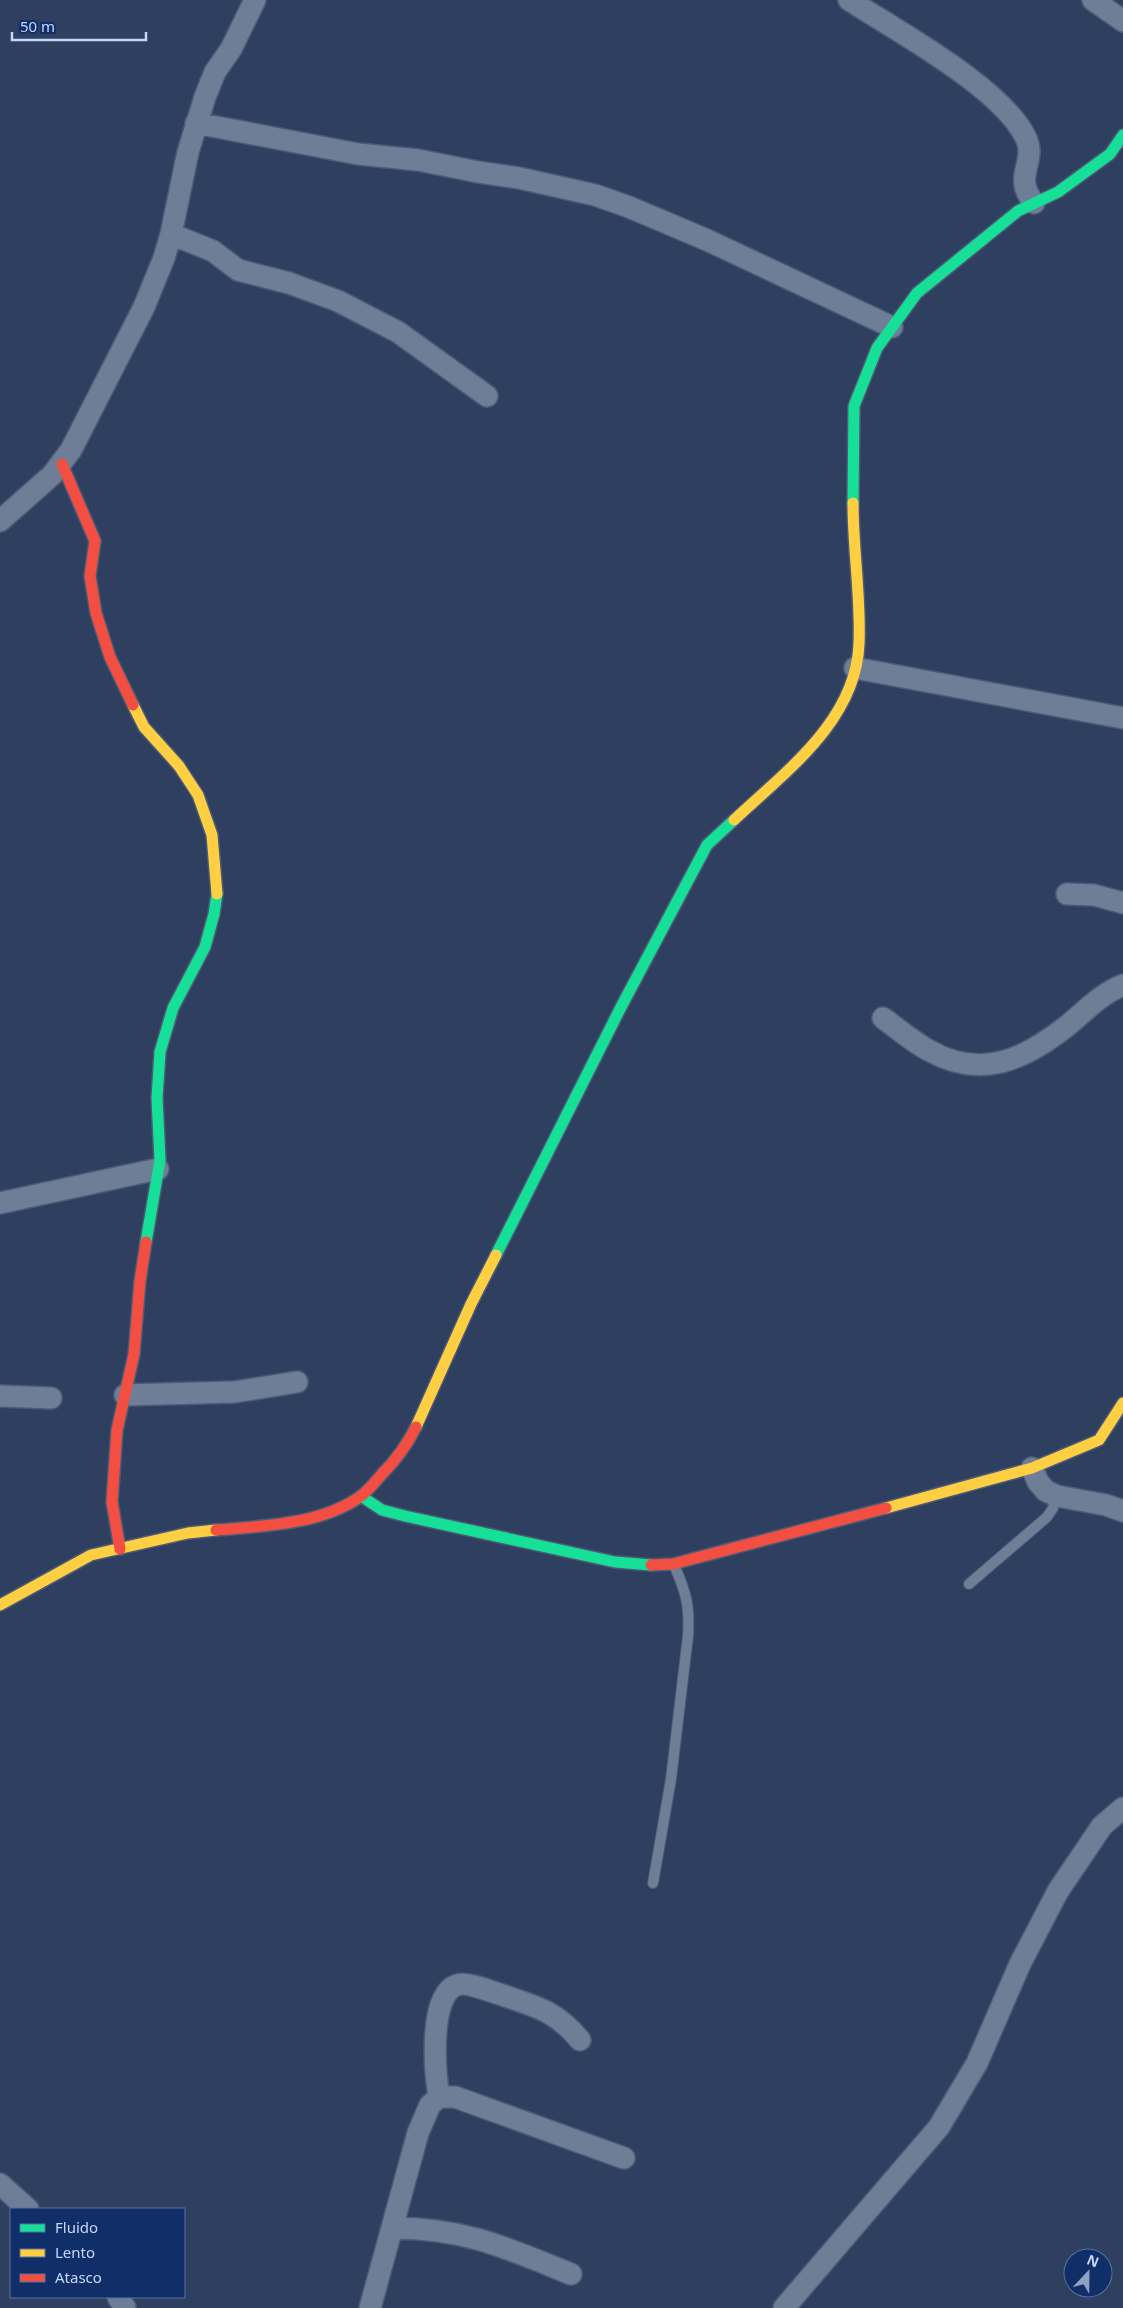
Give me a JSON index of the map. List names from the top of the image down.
{
  "legend": ["Fluido", "Lento", "Atasco"],
  "scale_bar": "50 m",
  "north": "top"
}
